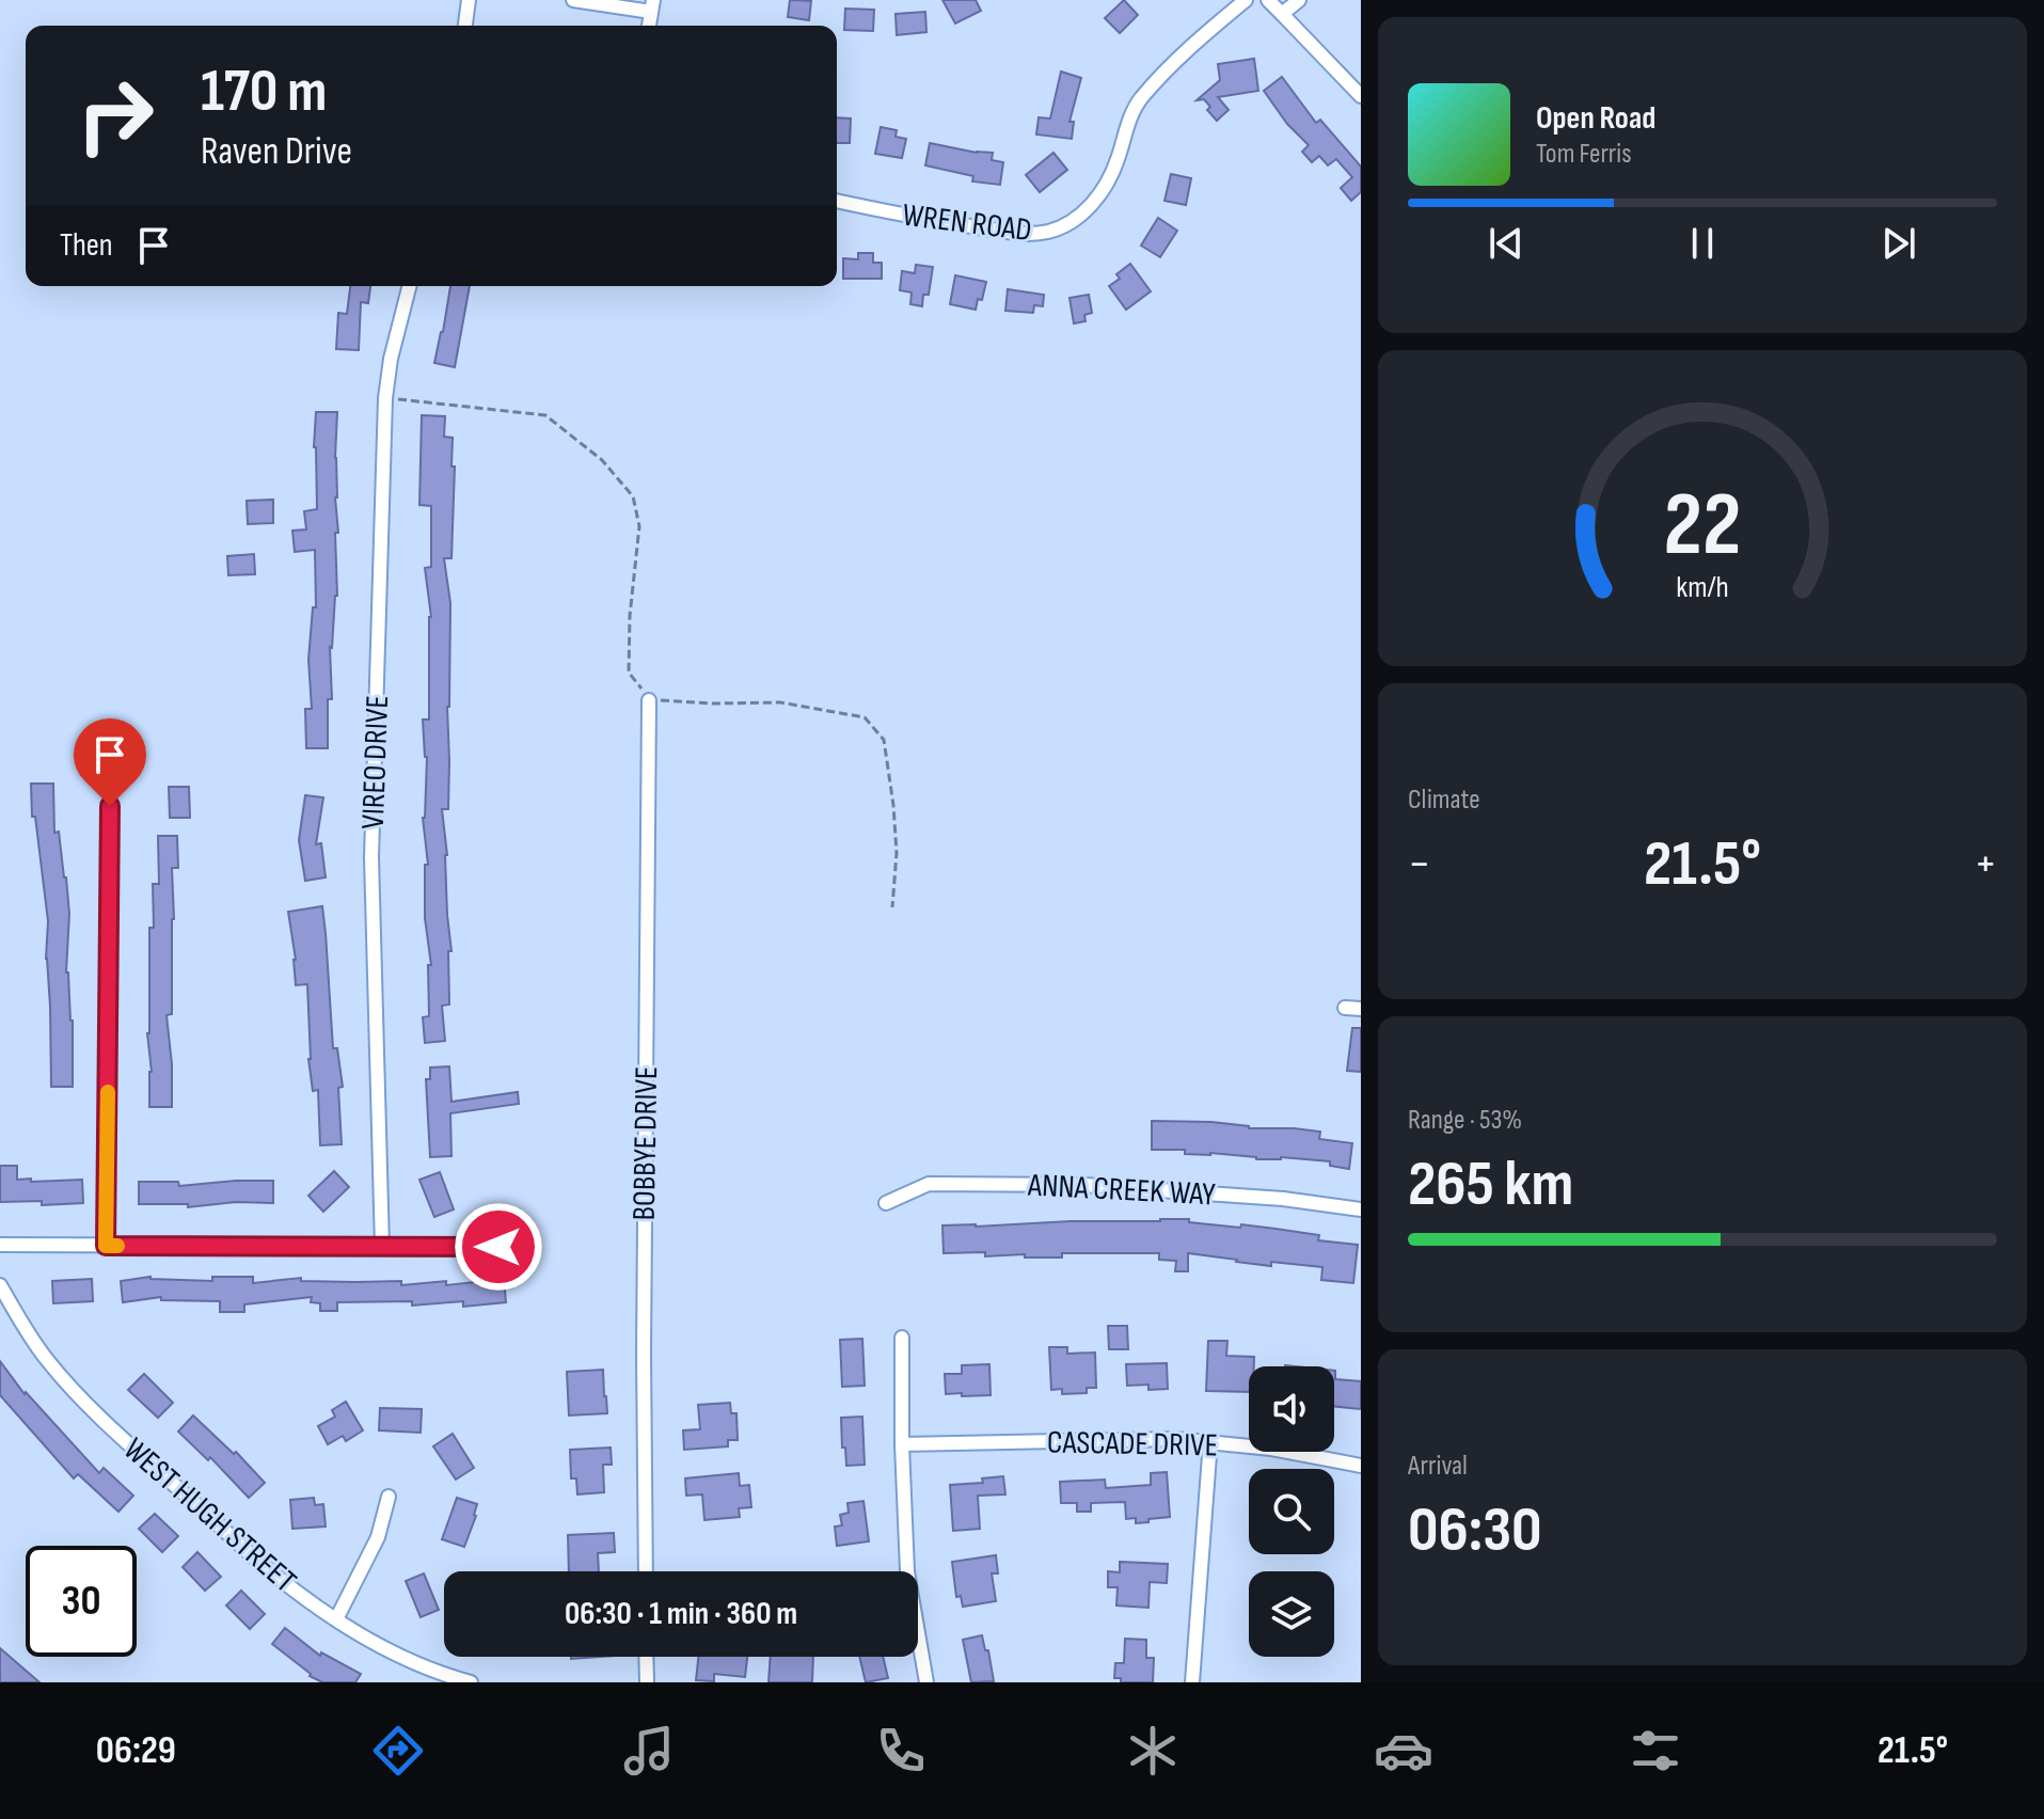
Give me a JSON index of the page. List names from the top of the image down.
{
  "streets": {
    "street": [
      "WREN ROAD",
      "VIREO DRIVE",
      "BOBBYE DRIVE",
      "ANNA CREEK WAY",
      "CASCADE DRIVE",
      "WEST HUGH STREET"
    ]
  },
  "page": {
    "turn": ["170 m", "Raven Drive"],
    "song": ["Open Road", "Tom Ferris"],
    "then": "Then",
    "tile": [
      "Climate",
      ["Range · 53%", "265 km"],
      ["Arrival", "06:30"]
    ],
    "heat": ["−", "21.5°", "+"],
    "limit": "30",
    "trip": "06:30 · 1 min · 360 m",
    "tabs": ["06:29", "21.5°"],
    "gauge": ["22", "km/h"]
  }
}
